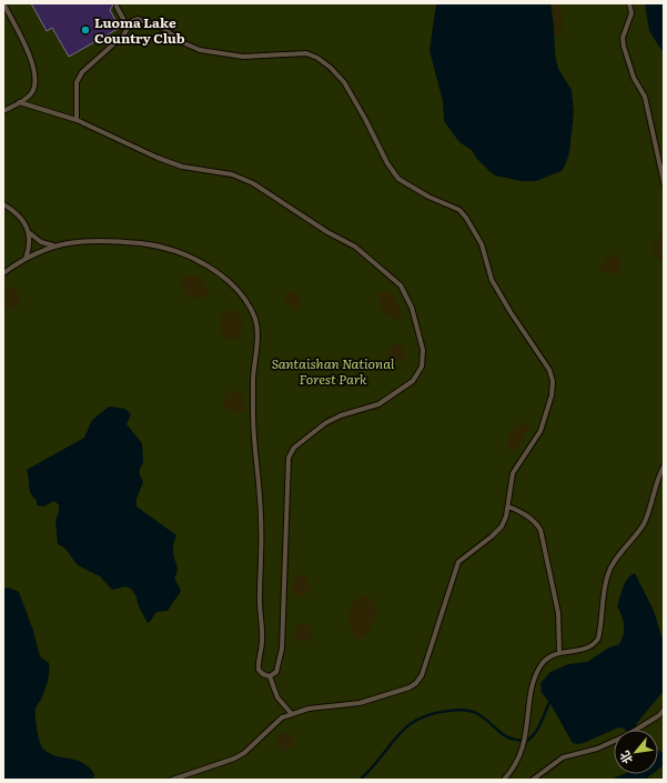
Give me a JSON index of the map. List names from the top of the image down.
{
  "parks": ["Santaishan National Forest Park"],
  "places": ["Luoma Lake Country Club"],
  "north": "bottom left"
}
